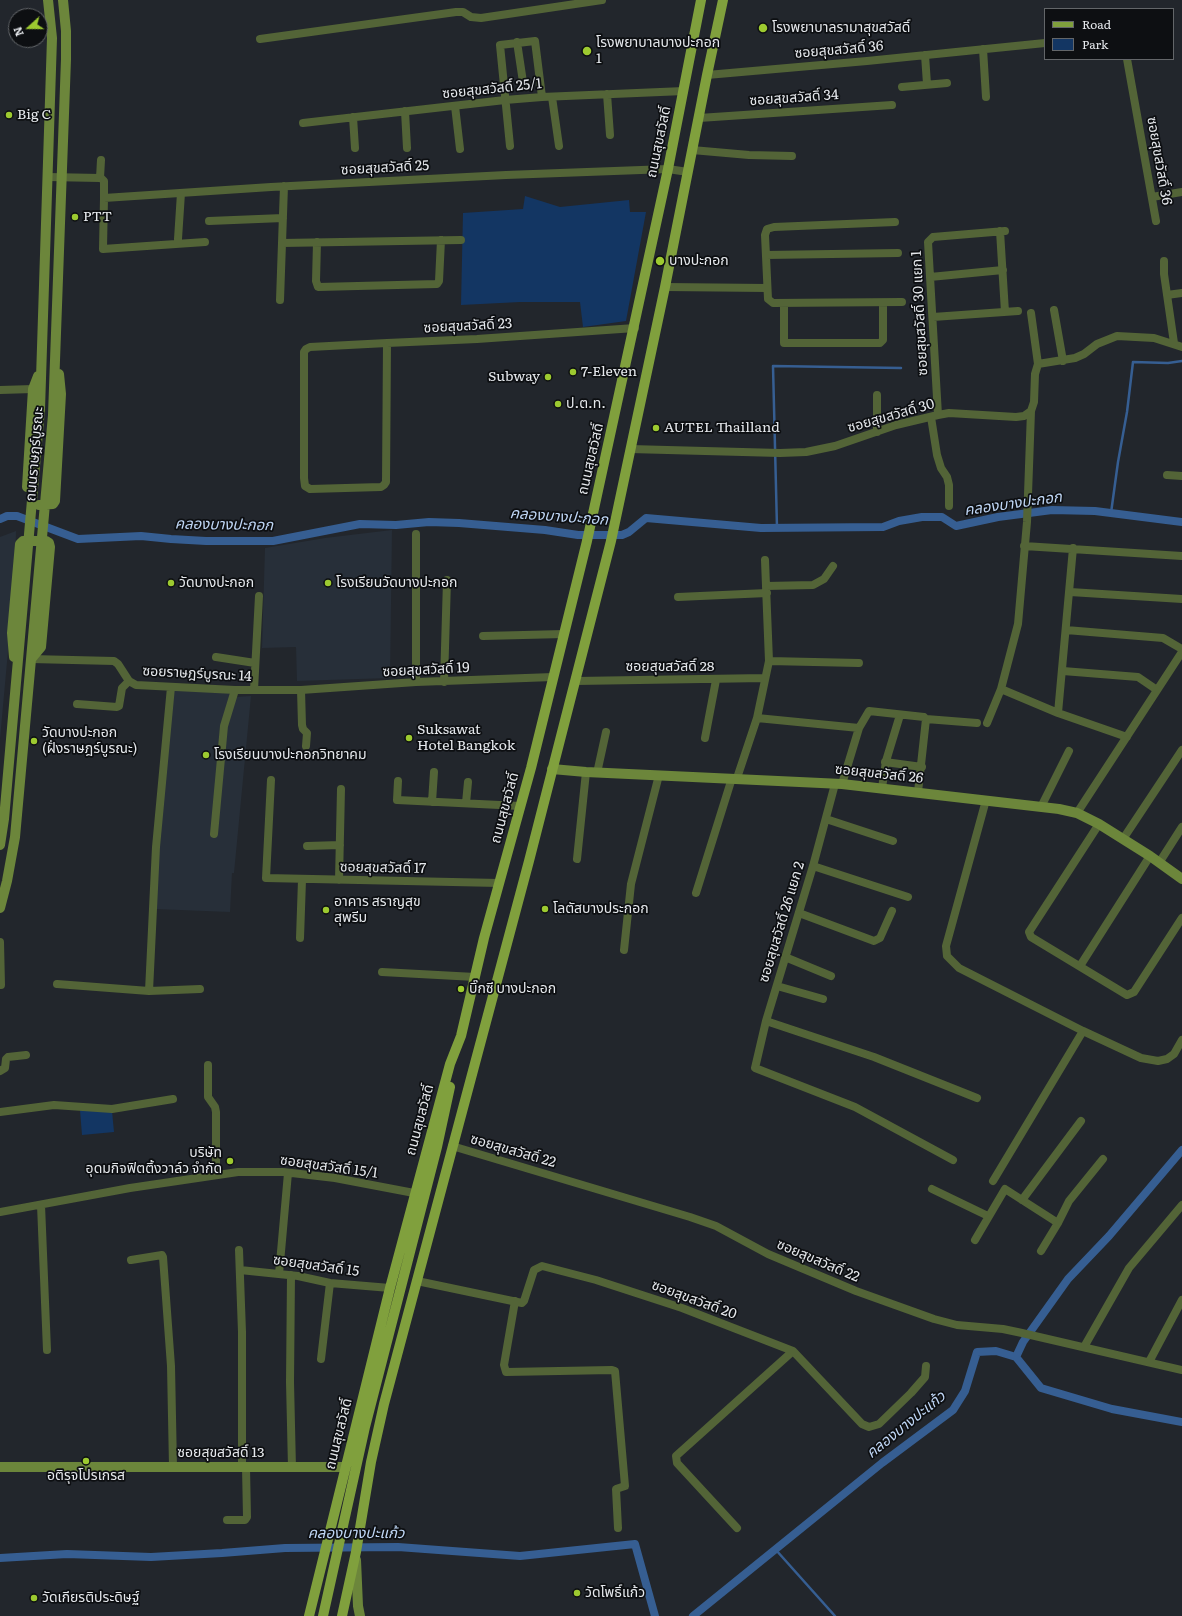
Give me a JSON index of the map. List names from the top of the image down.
{
  "streets": {
    "main road": [
      "ถนนสุขสวัสดิ์",
      "ถนนราษฎร์บูรณะ",
      "ซอยสุขสวัสดิ์ 26",
      "ซอยสุขสวัสดิ์ 13"
    ],
    "street": [
      "ซอยสุขสวัสดิ์ 36",
      "ซอยสุขสวัสดิ์ 25/1",
      "ซอยสุขสวัสดิ์ 34",
      "ซอยสุขสวัสดิ์ 25",
      "ซอยสุขสวัสดิ์ 30 แยก 1",
      "ซอยสุขสวัสดิ์ 23",
      "ซอยสุขสวัสดิ์ 30",
      "ซอยสุขสวัสดิ์ 28",
      "ซอยสุขสวัสดิ์ 19",
      "ซอยราษฎร์บูรณะ 14",
      "ซอยสุขสวัสดิ์ 17",
      "ซอยสุขสวัสดิ์ 26 แยก 2",
      "ซอยสุขสวัสดิ์ 22",
      "ซอยสุขสวัสดิ์ 15/1",
      "ซอยสุขสวัสดิ์ 15",
      "ซอยสุขสวัสดิ์ 20"
    ]
  },
  "crossings": [
    ["ซอยสุขสวัสดิ์ 25/1", "ถนนสุขสวัสดิ์"],
    ["ถนนสุขสวัสดิ์", "ซอยสุขสวัสดิ์ 25"],
    ["ถนนสุขสวัสดิ์", "ซอยสุขสวัสดิ์ 23"],
    ["ถนนสุขสวัสดิ์", "ซอยสุขสวัสดิ์ 19"],
    ["ถนนสุขสวัสดิ์", "ซอยสุขสวัสดิ์ 17"],
    ["ถนนสุขสวัสดิ์", "ซอยสุขสวัสดิ์ 15/1"],
    ["ถนนสุขสวัสดิ์", "ซอยสุขสวัสดิ์ 15"],
    ["ถนนสุขสวัสดิ์", "ซอยสุขสวัสดิ์ 13"],
    ["ซอยสุขสวัสดิ์ 30 แยก 1", "ซอยสุขสวัสดิ์ 30"],
    ["ถนนราษฎร์บูรณะ", "ซอยราษฎร์บูรณะ 14"],
    ["ซอยสุขสวัสดิ์ 19", "ซอยราษฎร์บูรณะ 14"],
    ["ซอยสุขสวัสดิ์ 26", "ซอยสุขสวัสดิ์ 26 แยก 2"]
  ],
  "water": ["คลองบางปะกอก", "คลองบางปะแก้ว"],
  "places": [
    "โรงพยาบาลรามาสุขสวัสดิ์",
    "โรงพยาบาลบางปะกอก 1",
    "Big C",
    "PTT",
    "บางปะกอก",
    "7-Eleven",
    "Subway",
    "ป.ต.ท.",
    "AUTEL Thailland",
    "วัดบางปะกอก",
    "โรงเรียนวัดบางปะกอก",
    "Suksawat Hotel Bangkok",
    "วัดบางปะกอก (ฝั่งราษฎร์บูรณะ)",
    "โรงเรียนบางปะกอกวิทยาคม",
    "โลตัสบางประกอก",
    "อาคาร สราญสุข สุพรีม",
    "บิ๊กซี บางปะกอก",
    "บริษัท อุดมกิจฟิตติ้งวาล์ว จำกัด",
    "อติรุจโปรเกรส",
    "วัดโพธิ์แก้ว",
    "วัดเกียรติประดิษฐ์"
  ],
  "legend": ["Road", "Park"],
  "north": "left"
}
